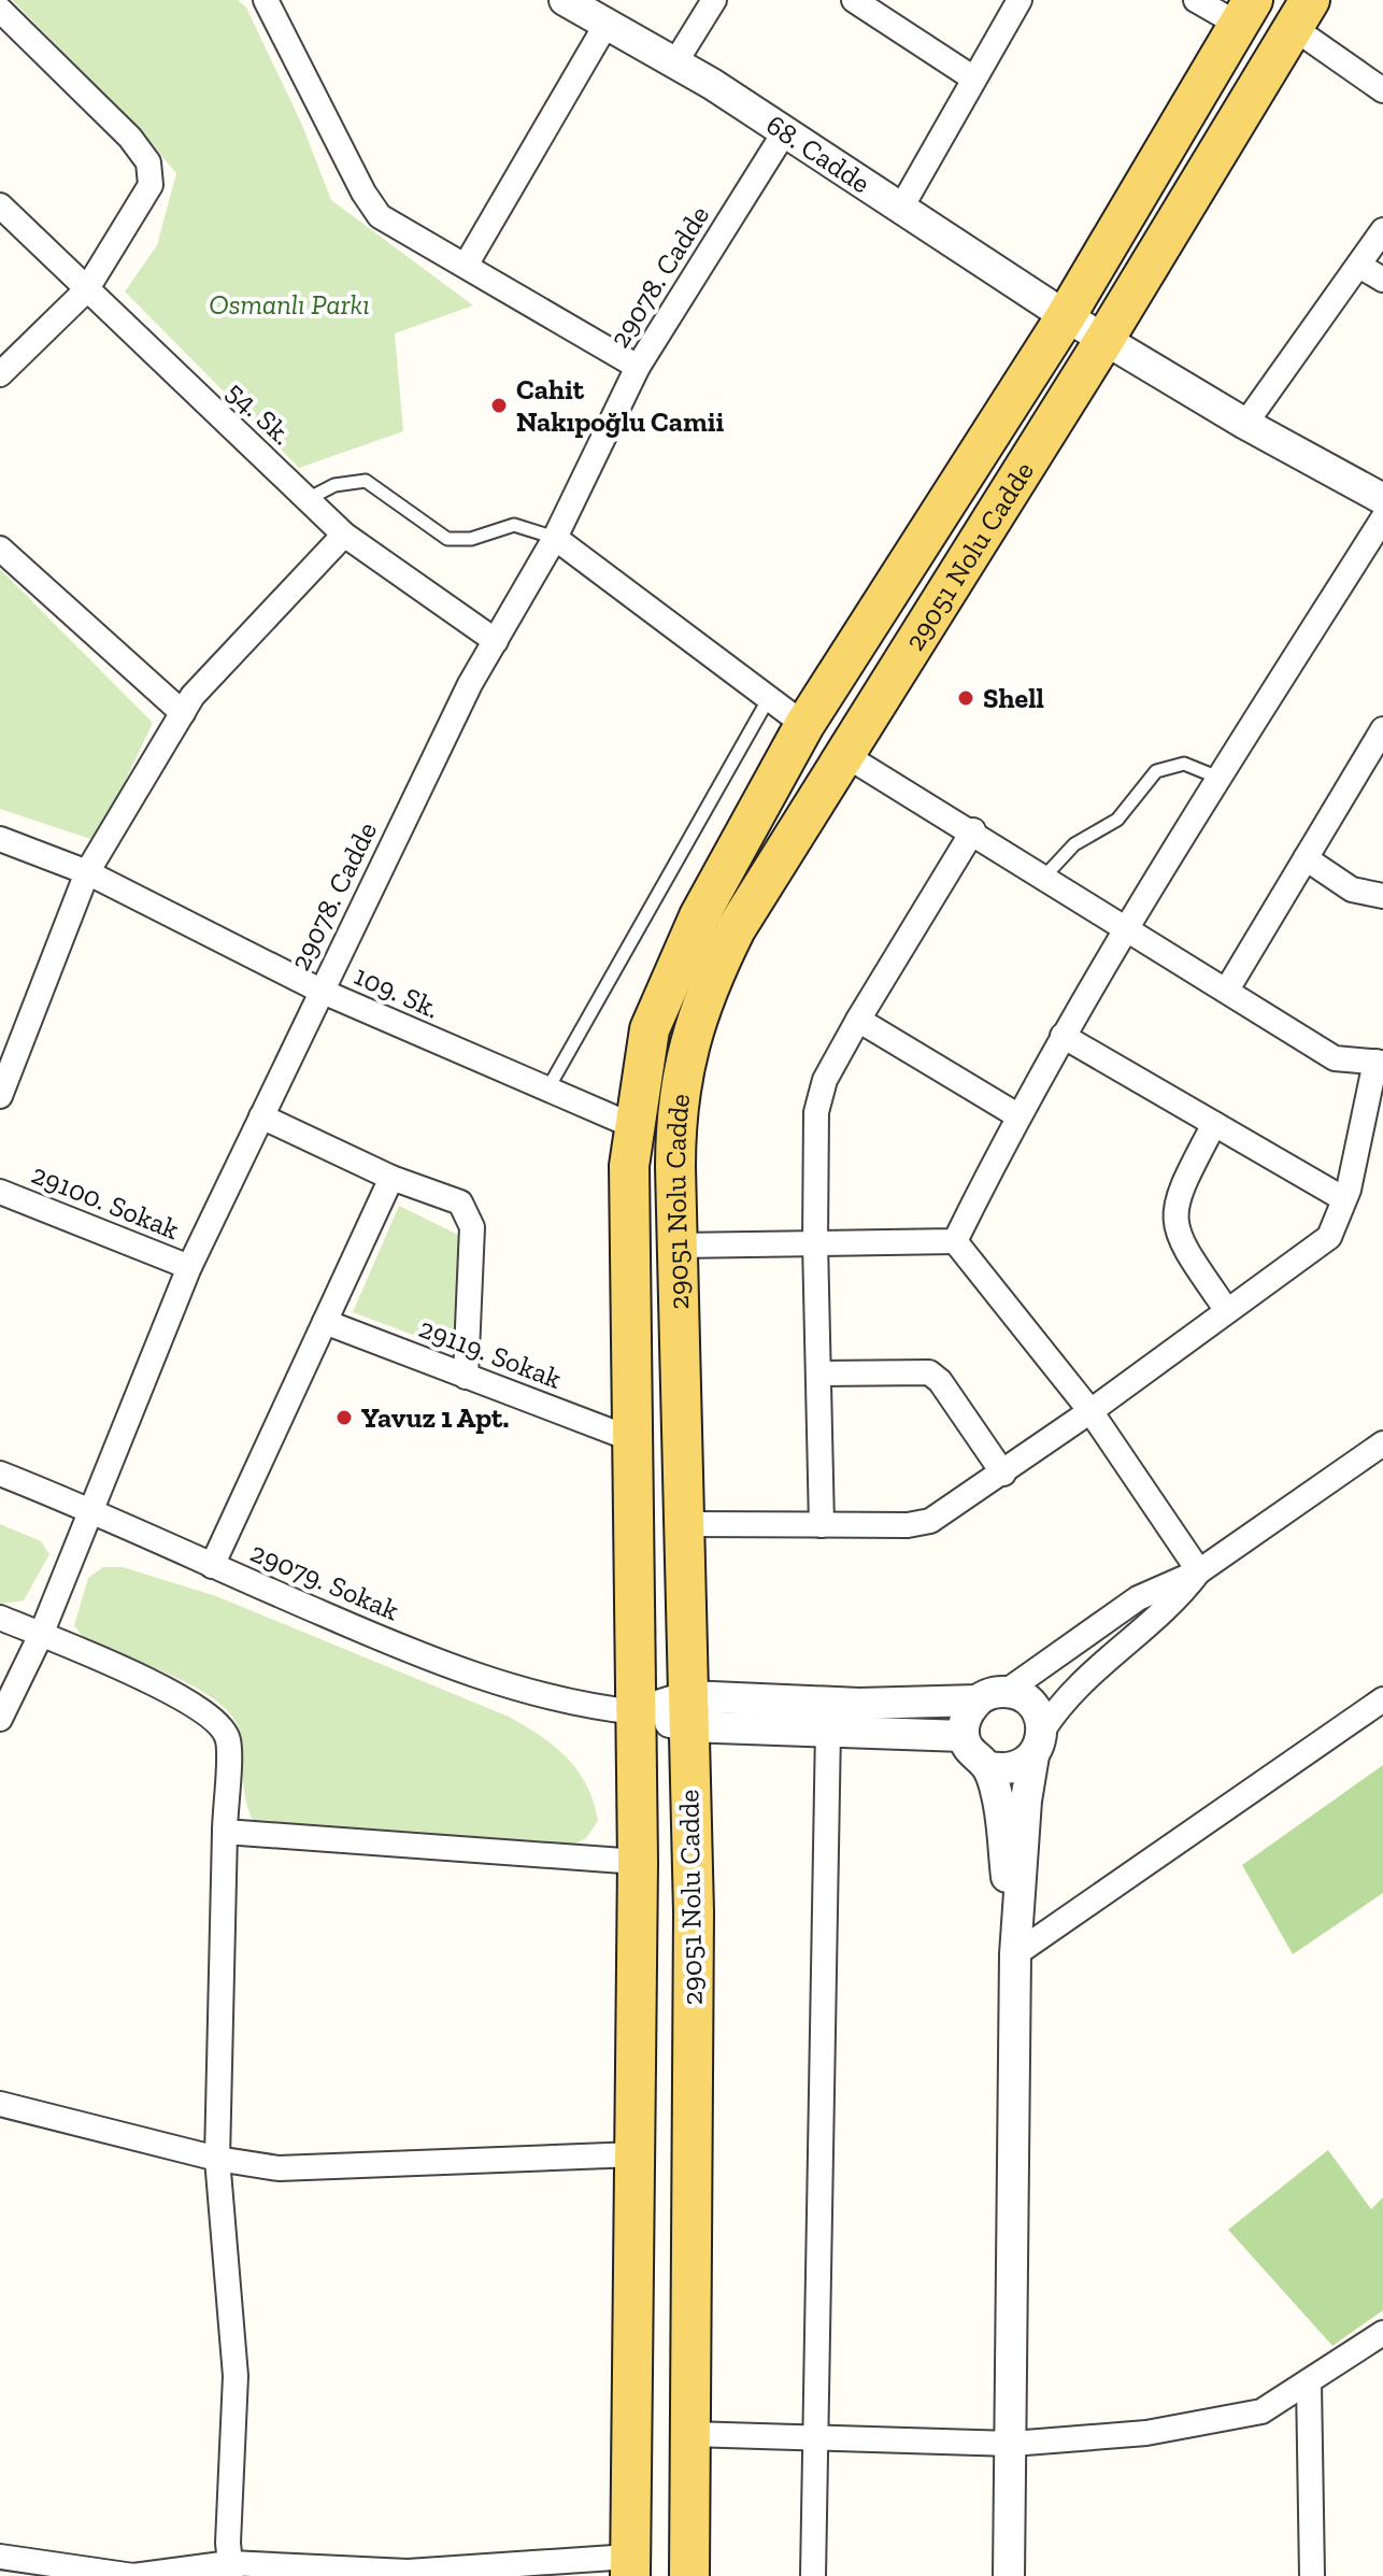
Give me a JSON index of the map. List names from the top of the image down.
{
  "streets": {
    "main road": ["29051 Nolu Cadde"],
    "street": [
      "68. Cadde",
      "29078. Cadde",
      "54. Sk.",
      "109. Sk.",
      "29100. Sokak",
      "29119. Sokak",
      "29079. Sokak"
    ]
  },
  "crossings": [
    ["68. Cadde", "29078. Cadde"],
    ["68. Cadde", "29051 Nolu Cadde"],
    ["29078. Cadde", "54. Sk."],
    ["29078. Cadde", "109. Sk."],
    ["29078. Cadde", "29100. Sokak"],
    ["29078. Cadde", "29079. Sokak"],
    ["29051 Nolu Cadde", "109. Sk."],
    ["29051 Nolu Cadde", "29119. Sokak"],
    ["29051 Nolu Cadde", "29079. Sokak"]
  ],
  "parks": ["Osmanlı Parkı"],
  "places": ["Cahit Nakıpoğlu Camii", "Shell", "Yavuz 1 Apt."]
}
